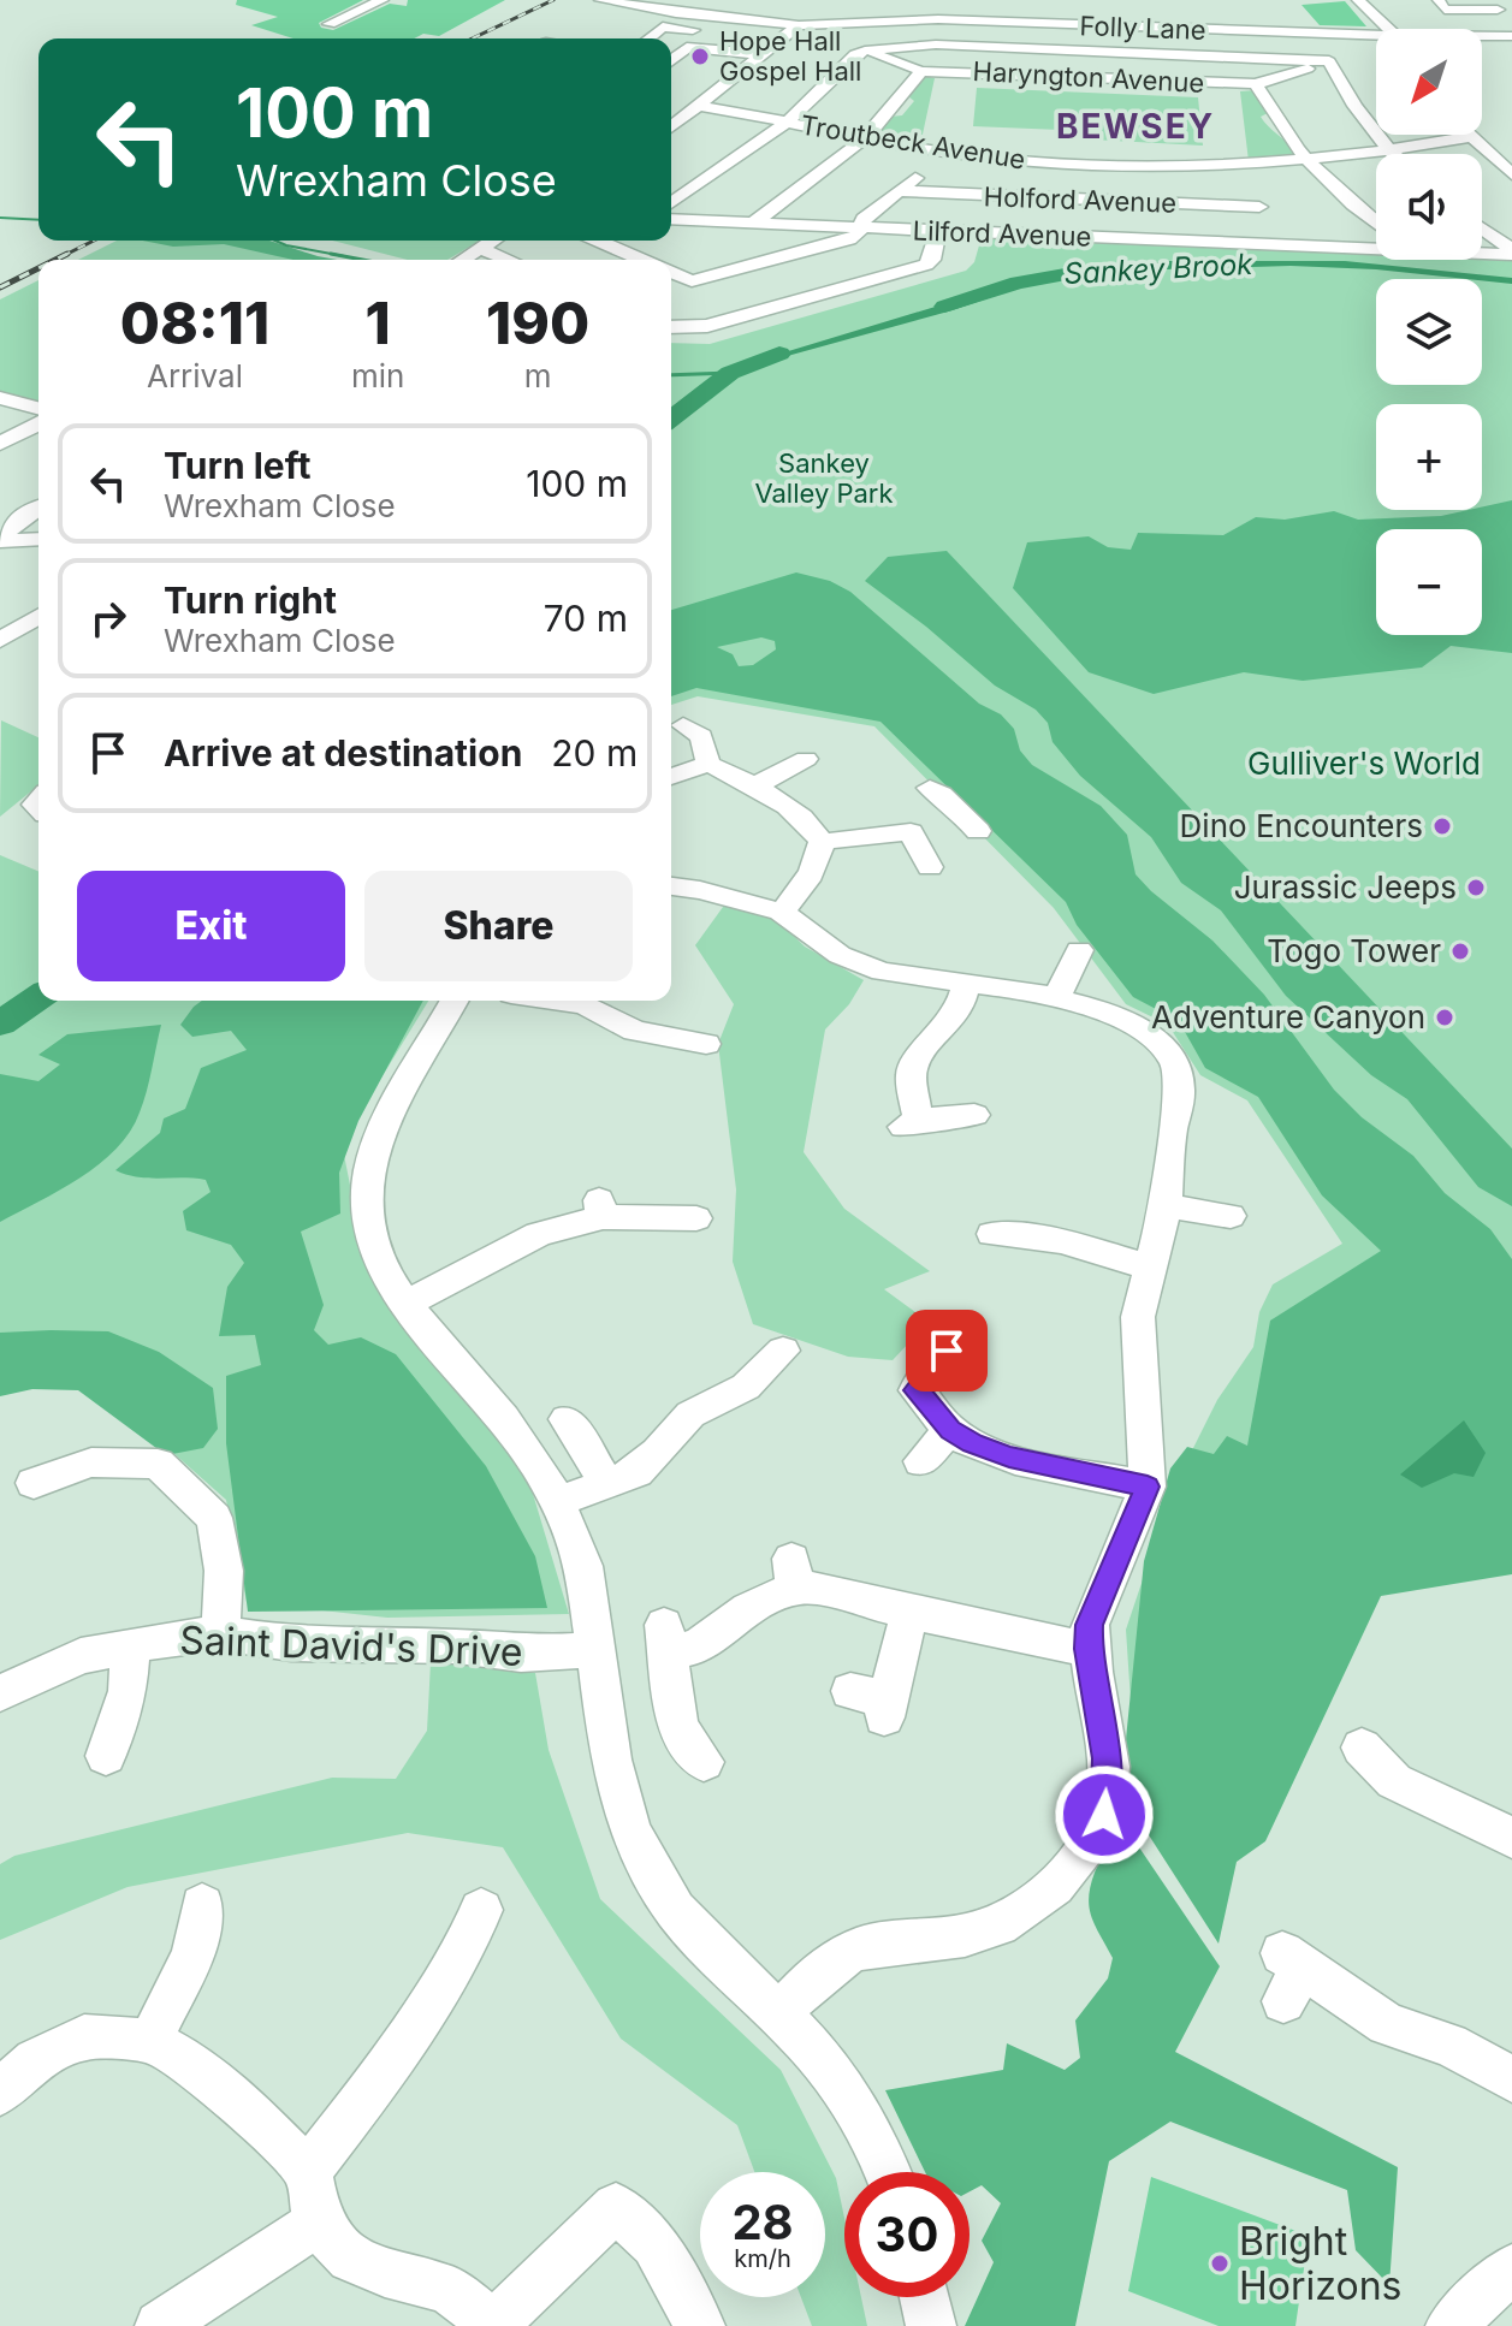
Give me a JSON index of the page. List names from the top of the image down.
{
  "streets": {
    "street": [
      "Folly Lane",
      "Haryngton Avenue",
      "Troutbeck Avenue",
      "Holford Avenue",
      "Lilford Avenue",
      "Saint David's Drive"
    ]
  },
  "districts": ["BEWSEY"],
  "water": ["Sankey Brook"],
  "parks": ["Sankey Valley Park", "Gulliver's World"],
  "places": [
    "Hope Hall Gospel Hall",
    "Dino Encounters",
    "Jurassic Jeeps",
    "Togo Tower",
    "Adventure Canyon",
    "Bright Horizons"
  ],
  "north": "bottom left",
  "page": {
    "map_buttons": ["+", "−"],
    "turn": ["100 m", "Wrexham Close"],
    "eta": [
      "08:11",
      "Arrival",
      "1",
      "min",
      "190",
      "m"
    ],
    "list": [
      {
        "name": "Turn left",
        "note": "Wrexham Close",
        "value": "100 m"
      },
      {
        "name": "Turn right",
        "note": "Wrexham Close",
        "value": "70 m"
      },
      {
        "name": "Arrive at destination",
        "value": "20 m"
      }
    ],
    "buttons": ["Exit", "Share"],
    "speed": "28 km/h",
    "limit": "30"
  }
}
